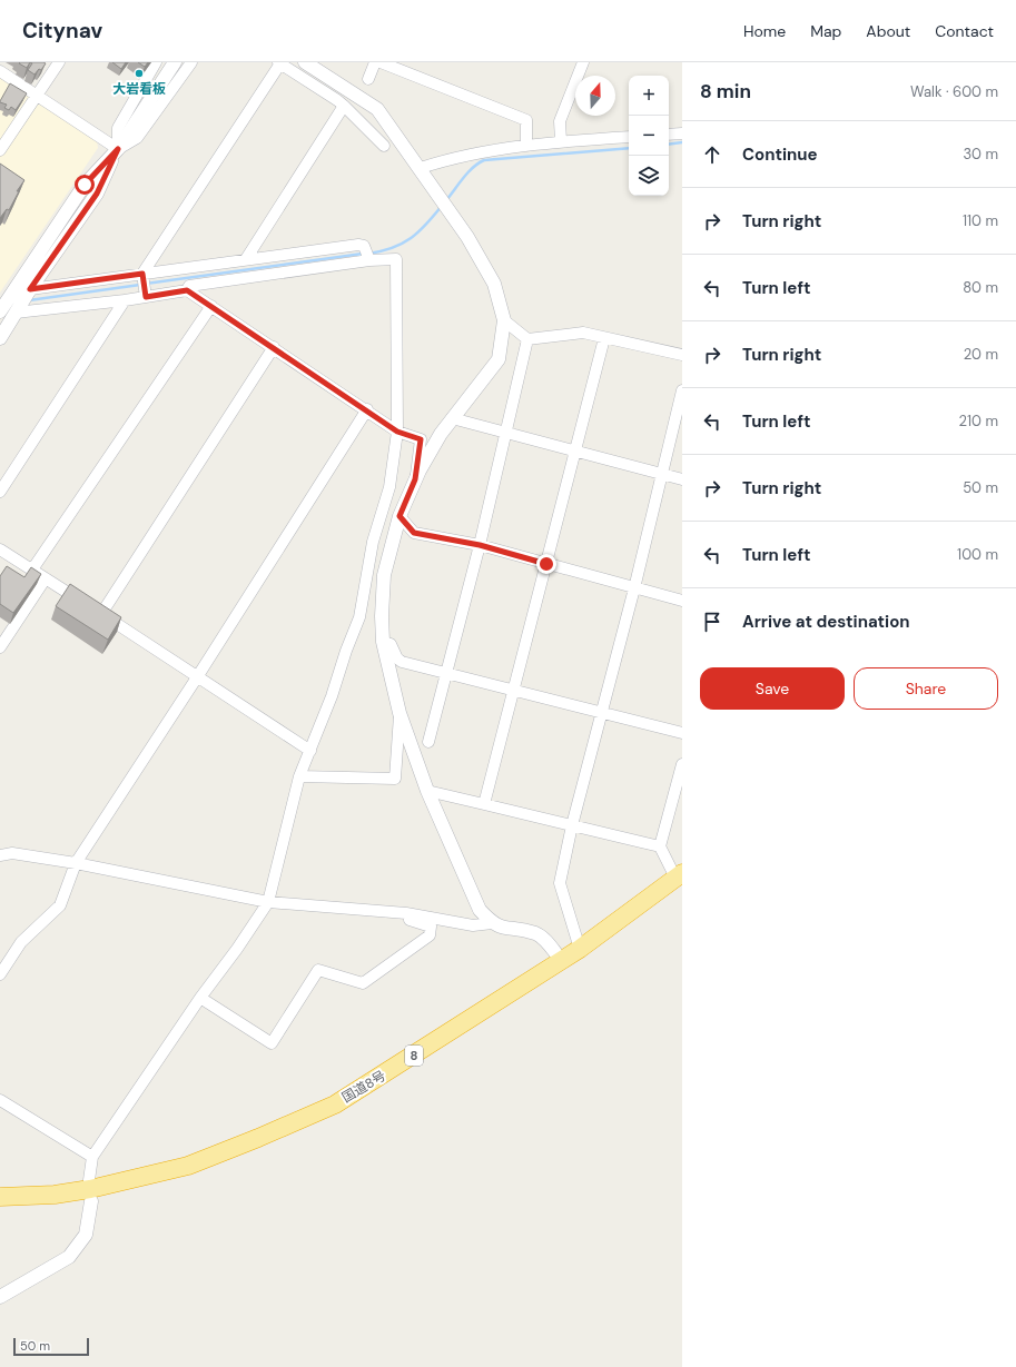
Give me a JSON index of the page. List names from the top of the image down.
{
  "streets": {
    "highway": ["8", "国道8号"]
  },
  "places": ["大岩看板"],
  "scale_bar": "50 m",
  "north": "top",
  "page": {
    "header": "Citynav",
    "nav": [
      "Home",
      "Map",
      "About",
      "Contact"
    ],
    "heading": ["8 min", "Walk · 600 m"],
    "map_buttons": ["+", "−"],
    "list": [
      ["Continue", "30 m"],
      ["Turn right", "110 m"],
      ["Turn left", "80 m"],
      ["Turn right", "20 m"],
      ["Turn left", "210 m"],
      ["Turn right", "50 m"],
      ["Turn left", "100 m"],
      "Arrive at destination"
    ],
    "buttons": ["Save", "Share"],
    "scale": "50 m"
  }
}
